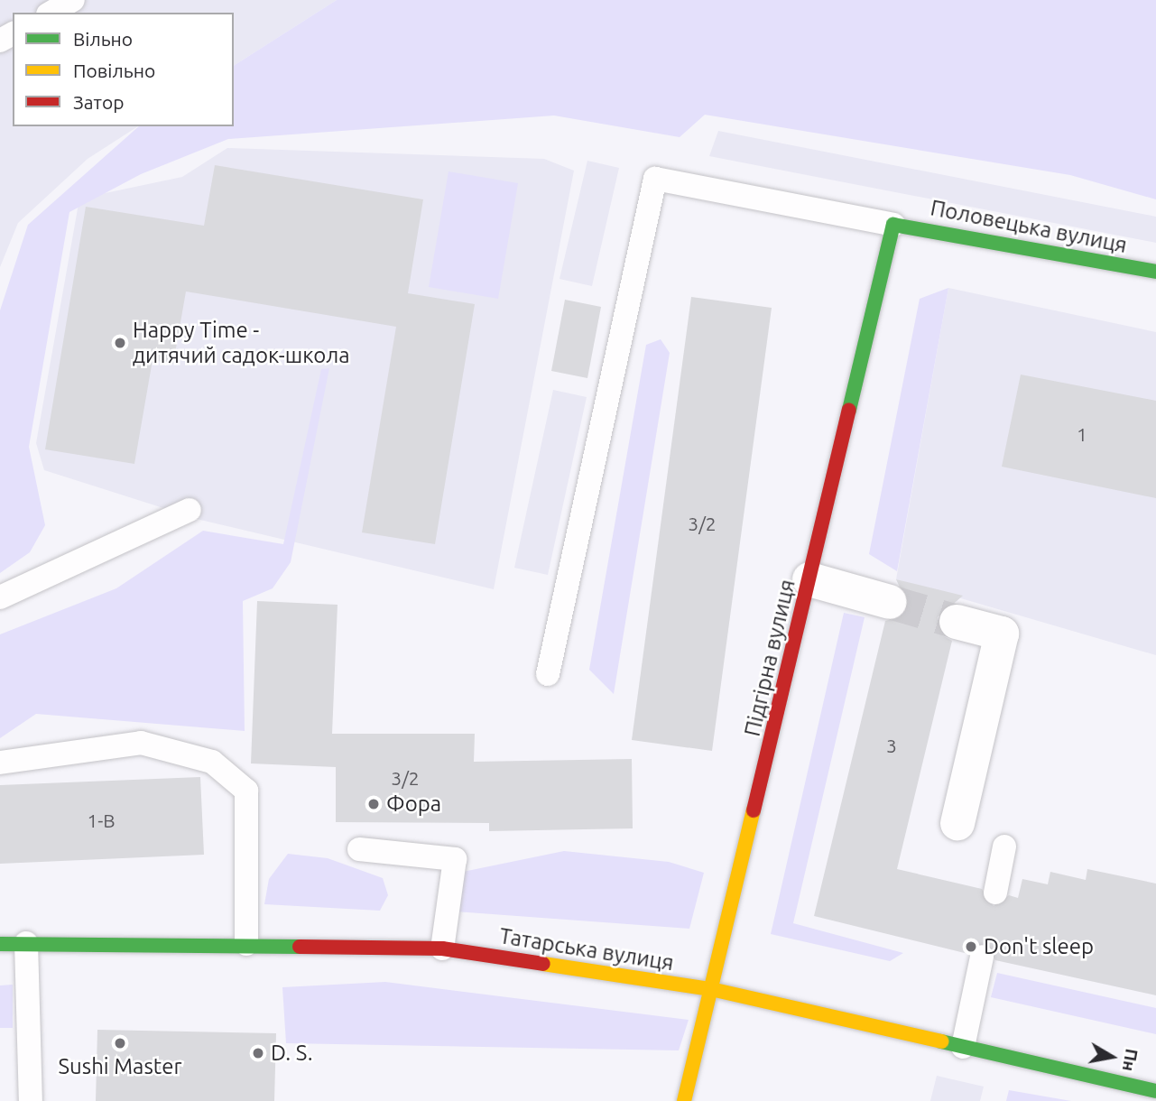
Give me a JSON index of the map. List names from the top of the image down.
{
  "streets": {
    "street": ["Половецька вулиця", "Підгірна вулиця", "Татарська вулиця"]
  },
  "crossings": [
    ["Половецька вулиця", "Підгірна вулиця"],
    ["Підгірна вулиця", "Татарська вулиця"]
  ],
  "places": [
    "Happy Time - дитячий садок-школа",
    "Фора",
    "Don't sleep",
    "Sushi Master",
    "D. S."
  ],
  "house_numbers": [
    "1",
    "3/2",
    "3",
    "3/2",
    "1-В"
  ],
  "legend": ["Вільно", "Повільно", "Затор"],
  "north": "right"
}
